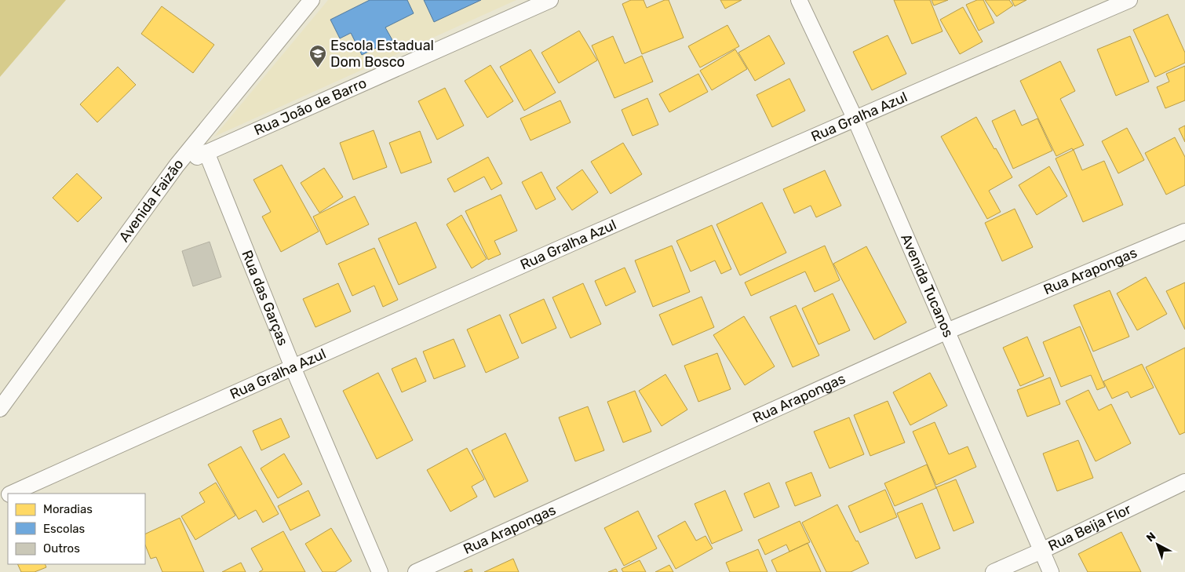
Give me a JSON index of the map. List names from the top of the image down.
{
  "streets": {
    "street": [
      "Rua João de Barro",
      "Rua Gralha Azul",
      "Avenida Faizão",
      "Rua Arapongas",
      "Avenida Tucanos",
      "Rua das Garças",
      "Rua Beija Flor"
    ]
  },
  "crossings": [
    ["Rua João de Barro", "Avenida Faizão"],
    ["Rua João de Barro", "Rua das Garças"],
    ["Rua Gralha Azul", "Avenida Tucanos"],
    ["Rua Gralha Azul", "Rua das Garças"],
    ["Rua Arapongas", "Avenida Tucanos"],
    ["Avenida Tucanos", "Rua Beija Flor"]
  ],
  "places": {
    "school or university": ["Escola Estadual Dom Bosco"]
  },
  "legend": ["Moradias", "Escolas", "Outros"],
  "north": "top left"
}
